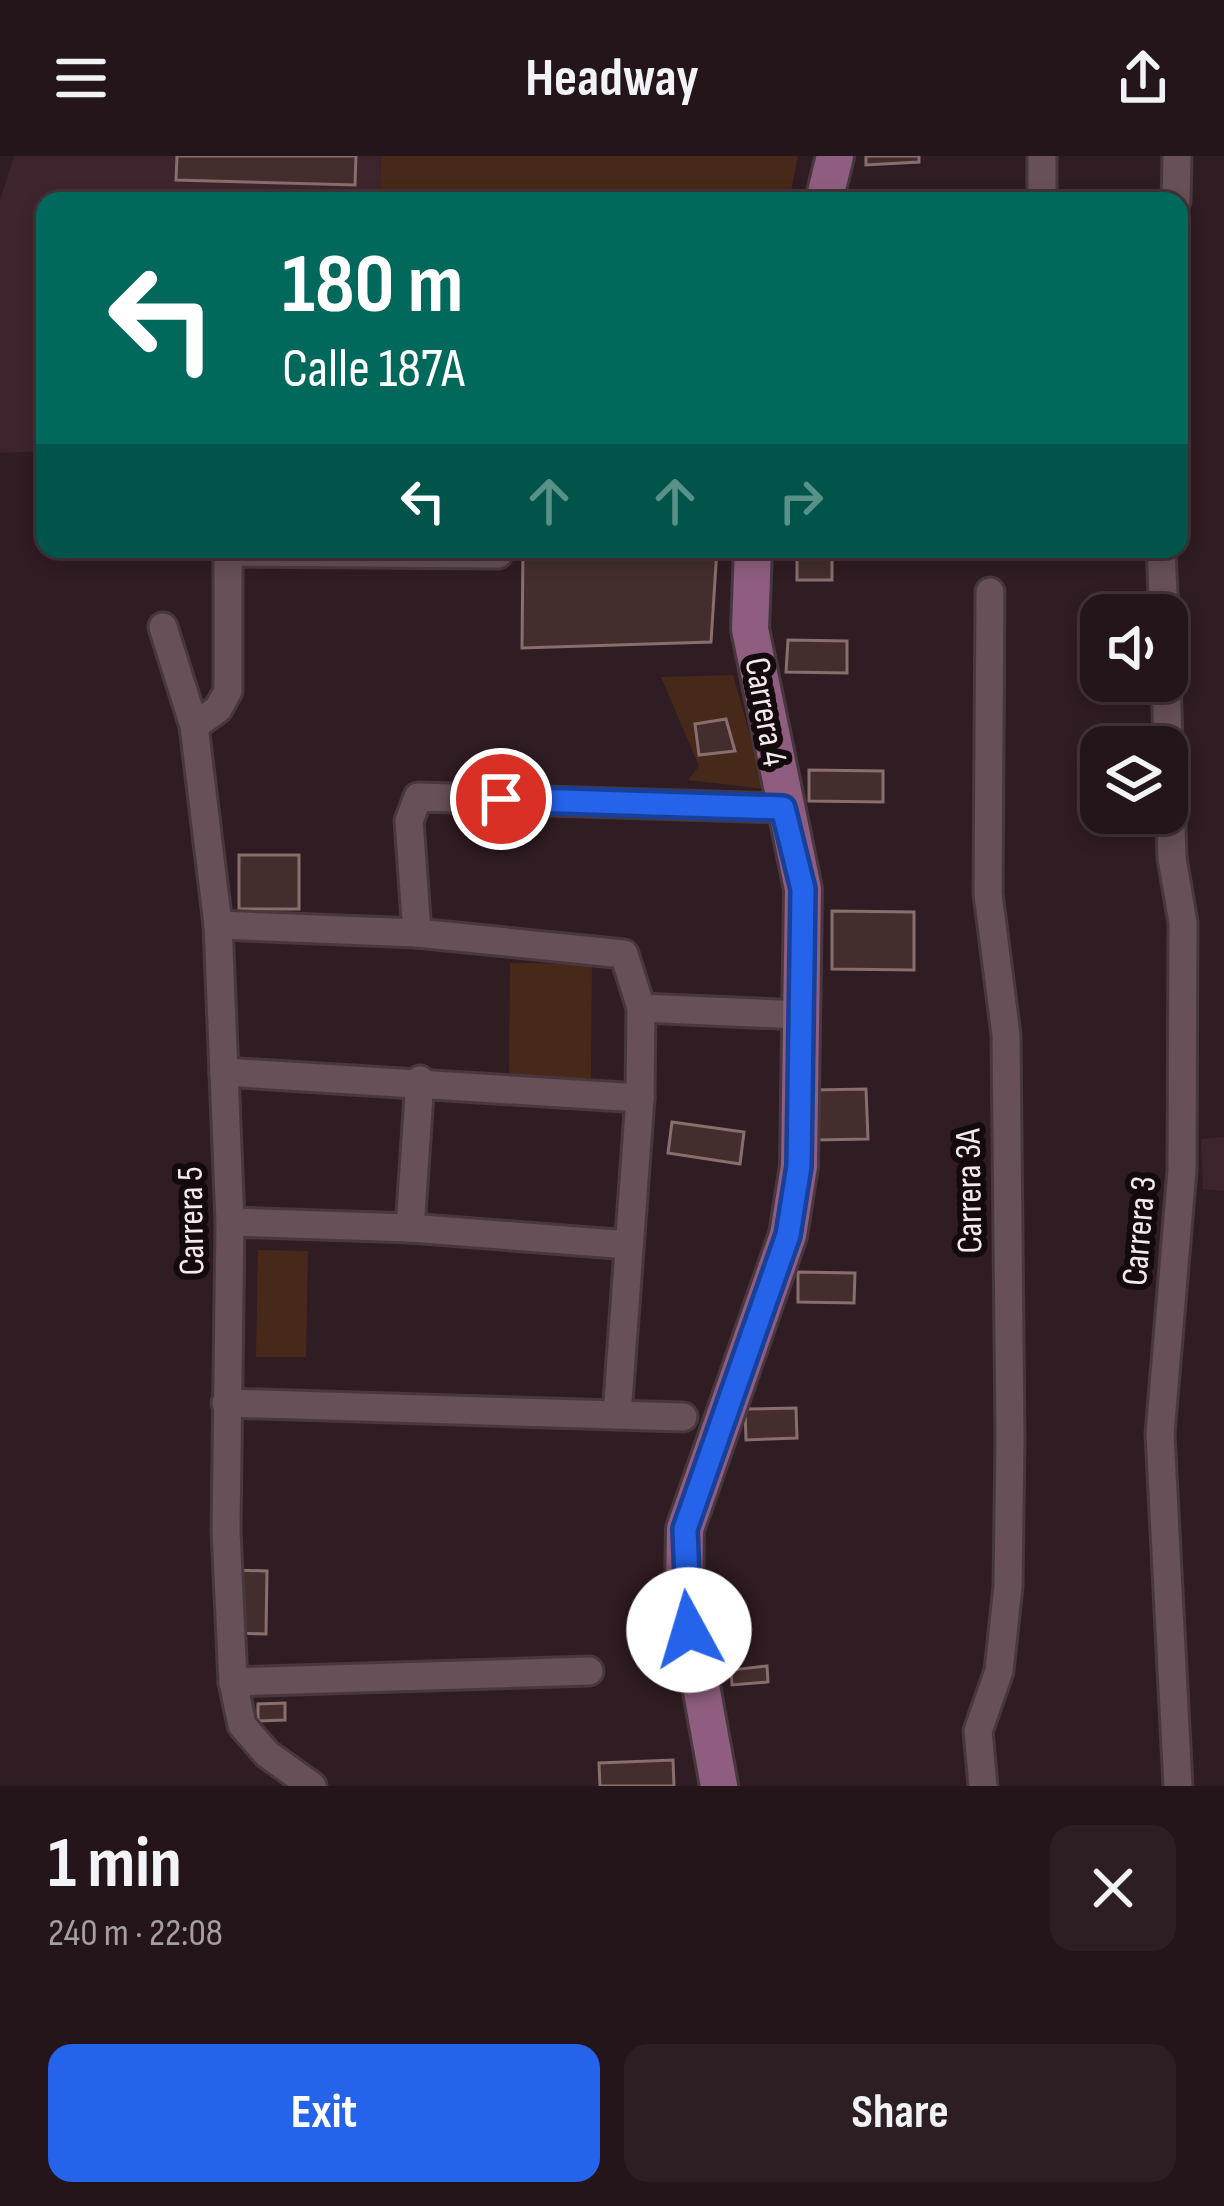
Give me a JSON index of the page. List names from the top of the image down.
{
  "streets": {
    "street": [
      "Carrera 4",
      "Carrera 3A",
      "Carrera 5",
      "Carrera 3"
    ]
  },
  "page": {
    "header": "Headway",
    "turn": ["180 m", "Calle 187A"],
    "heading": ["1 min", "240 m · 22:08"],
    "buttons": ["Exit", "Share"]
  }
}
